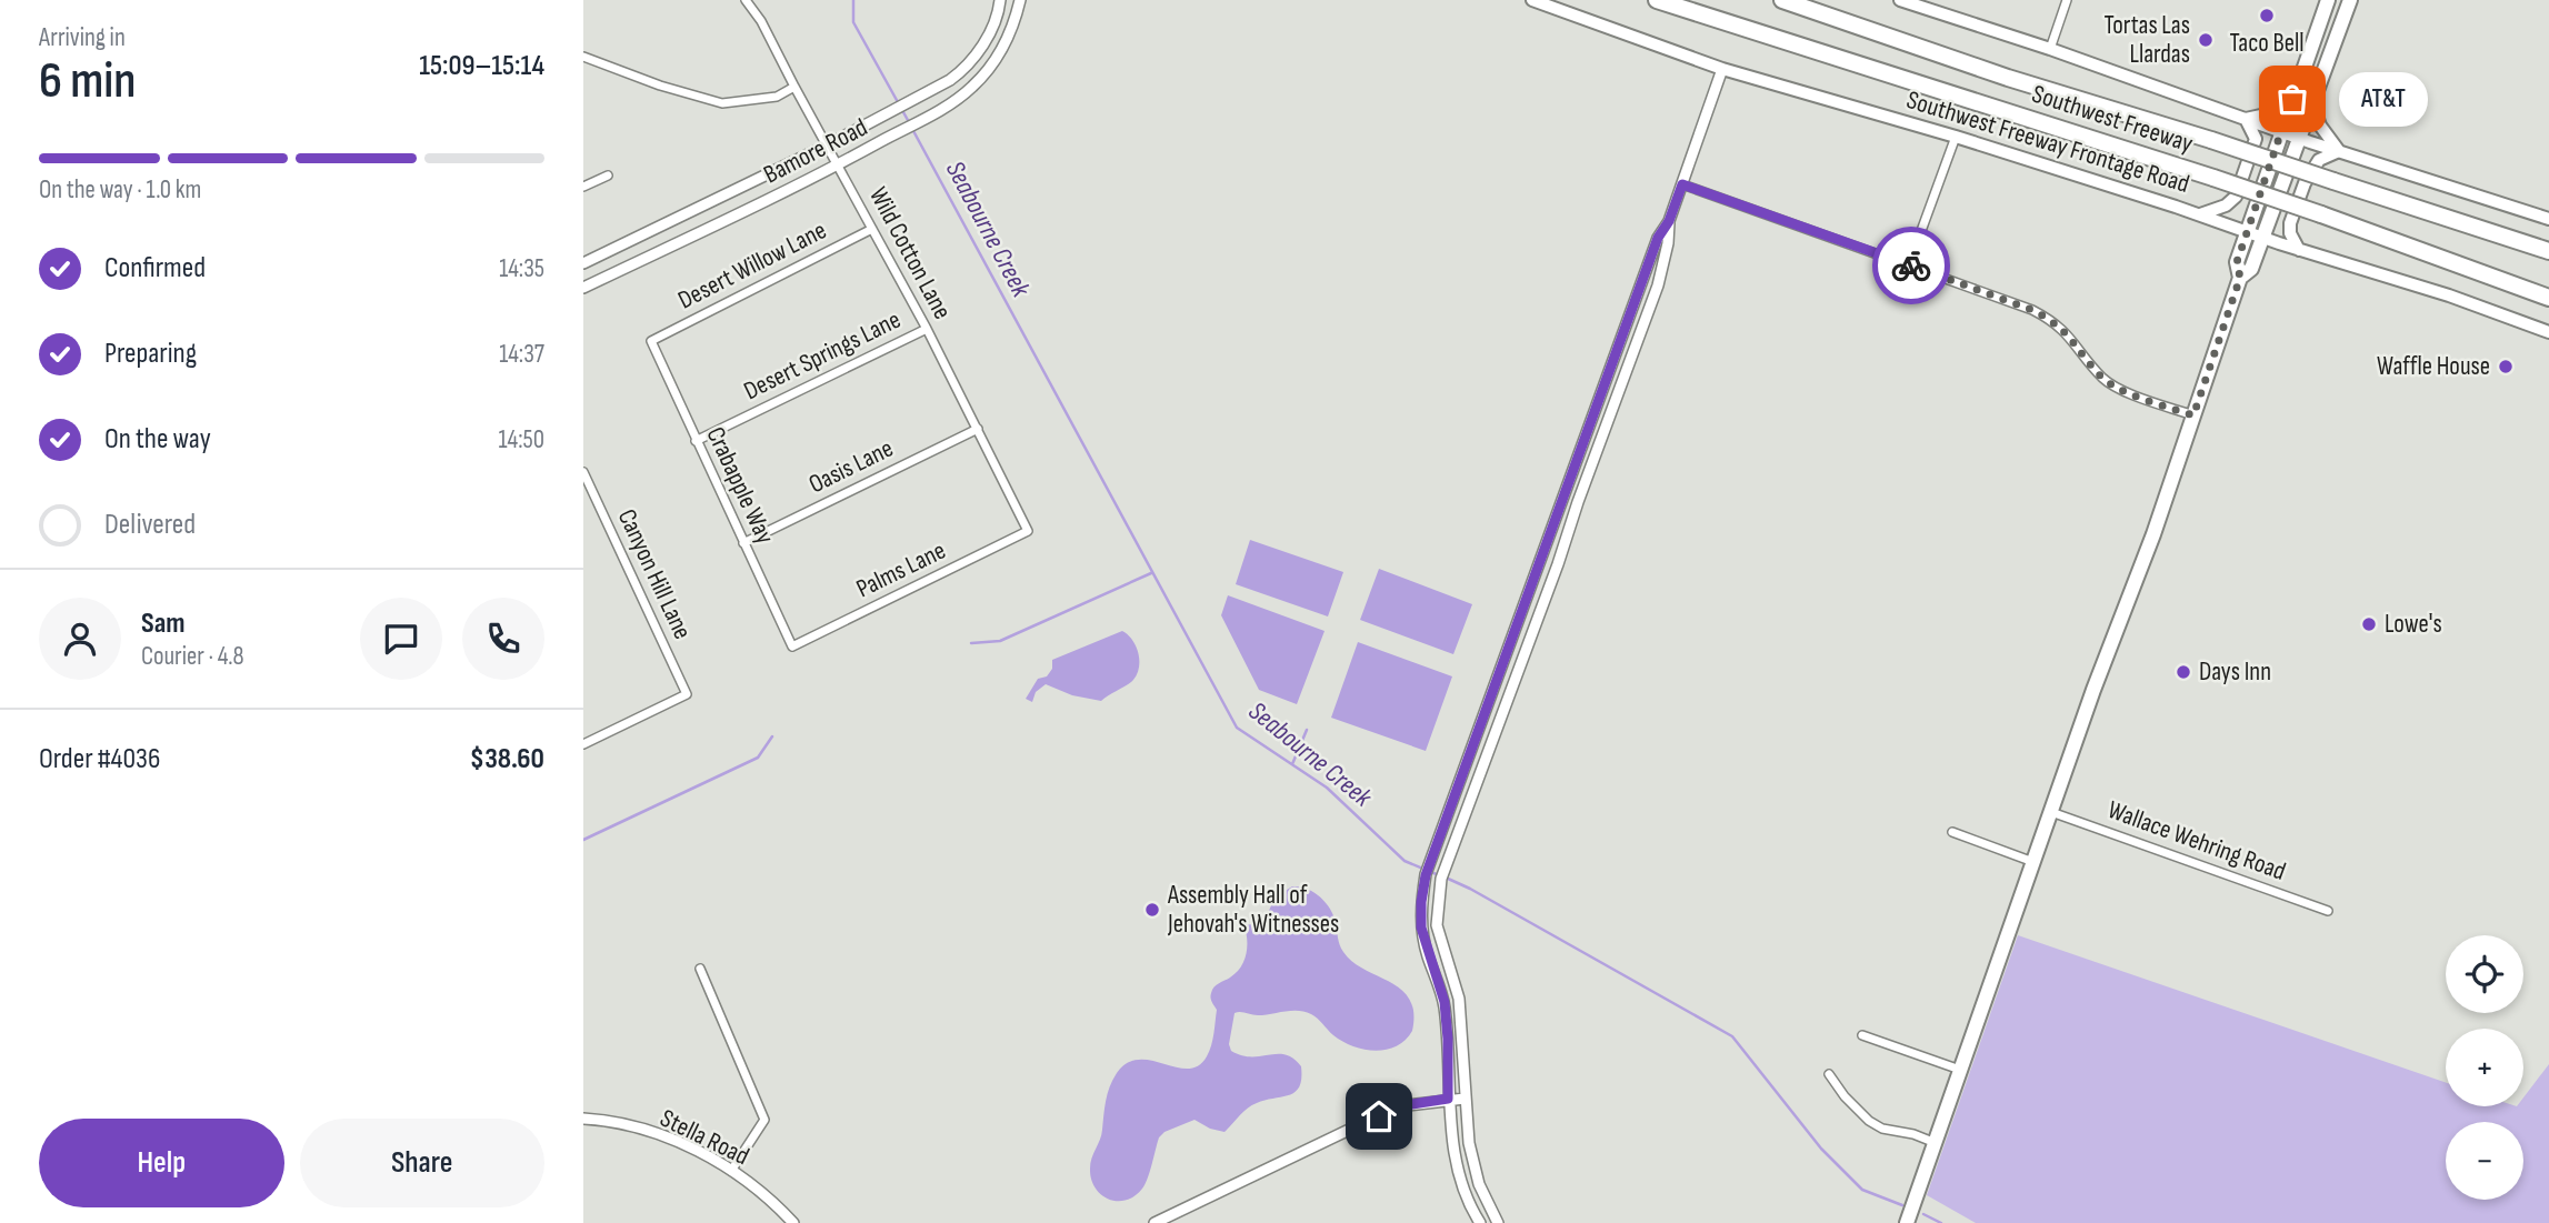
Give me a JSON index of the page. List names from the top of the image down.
{
  "streets": {
    "highway": ["Southwest Freeway"],
    "main road": ["Southwest Freeway Frontage Road"],
    "street": [
      "Bamore Road",
      "Wild Cotton Lane",
      "Desert Willow Lane",
      "Desert Springs Lane",
      "Oasis Lane",
      "Crabapple Way",
      "Palms Lane",
      "Canyon Hill Lane",
      "Wallace Wehring Road",
      "Stella Road"
    ]
  },
  "crossings": [
    ["Bamore Road", "Wild Cotton Lane"],
    ["Wild Cotton Lane", "Desert Willow Lane"],
    ["Wild Cotton Lane", "Desert Springs Lane"],
    ["Wild Cotton Lane", "Oasis Lane"],
    ["Wild Cotton Lane", "Palms Lane"],
    ["Desert Willow Lane", "Crabapple Way"],
    ["Desert Springs Lane", "Crabapple Way"],
    ["Oasis Lane", "Crabapple Way"],
    ["Crabapple Way", "Palms Lane"]
  ],
  "water": ["Seabourne Creek"],
  "places": [
    "Taco Bell",
    "Tortas Las Llardas",
    "AT&T",
    "Waffle House",
    "Lowe's",
    "Days Inn",
    "Assembly Hall of Jehovah's Witnesses"
  ],
  "page": {
    "heading": ["6 min", "Arriving in", "15:09–15:14"],
    "panel": [
      "Sam",
      "Courier · 4.8",
      "Order #4036",
      "$38.60"
    ],
    "bubble": "AT&T",
    "bar": "On the way · 1.0 km",
    "list": [
      ["Confirmed", "14:35"],
      ["Preparing", "14:37"],
      ["On the way", "14:50"],
      "Delivered"
    ],
    "map_buttons": ["+", "−"],
    "buttons": ["Help", "Share"]
  }
}
